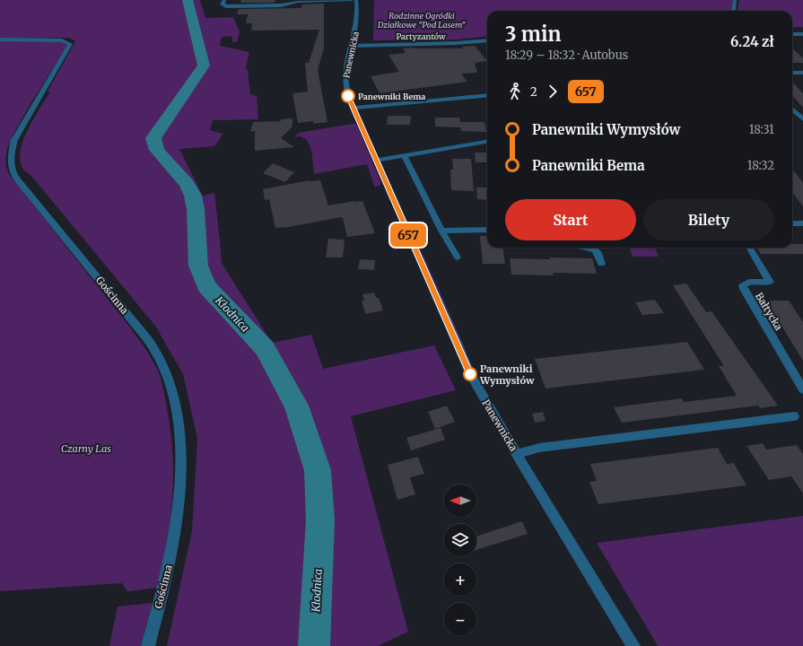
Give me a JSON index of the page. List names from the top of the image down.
{
  "streets": {
    "street": [
      "Partyzantów",
      "Panewnicka",
      "Gościnna",
      "Bałtycka"
    ]
  },
  "crossings": [
    ["Partyzantów", "Panewnicka"]
  ],
  "water": ["Kłodnica"],
  "parks": ["Rodzinne Ogródki Działkowe \"Pod Lasem\"", "Czarny Las"],
  "places": ["Panewniki Bema", "Panewniki Wymysłów"],
  "lines": ["bus line 657"],
  "north": "left",
  "page": {
    "on_map": "657",
    "heading": ["3 min", "18:29 – 18:32 · Autobus", "6.24 zł"],
    "legs": ["2", "657"],
    "list": [
      {
        "name": "Panewniki Wymysłów",
        "value": "18:31"
      },
      {
        "name": "Panewniki Bema",
        "value": "18:32"
      }
    ],
    "buttons": ["Start", "Bilety"],
    "map_buttons": ["+", "−"]
  }
}
